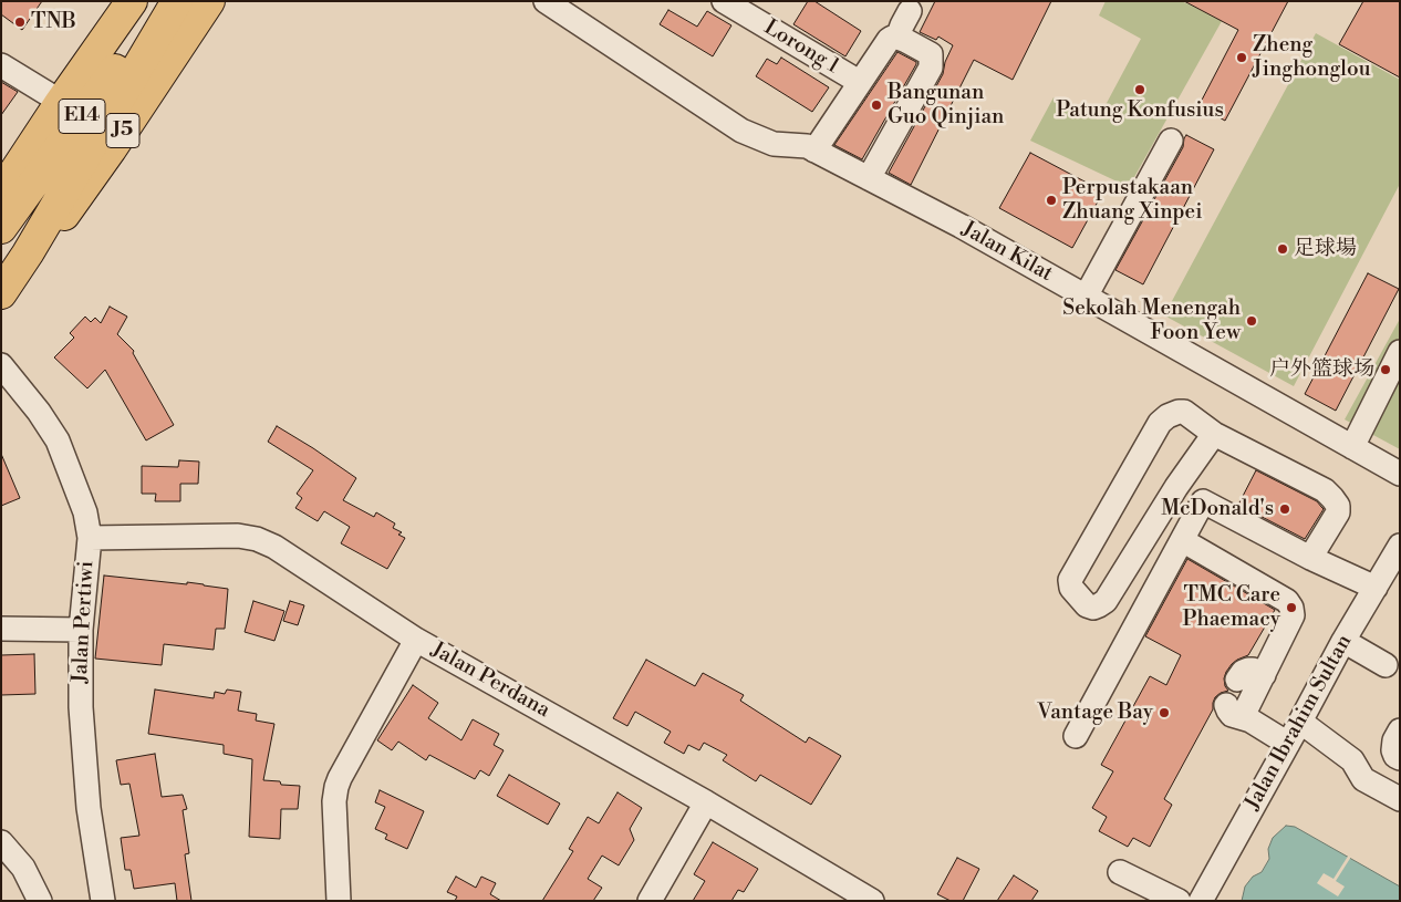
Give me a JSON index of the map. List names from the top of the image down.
{
  "streets": {
    "main road": ["E14", "J5"],
    "street": [
      "Lorong 1",
      "Jalan Kilat",
      "Jalan Pertiwi",
      "Jalan Perdana",
      "Jalan Ibrahim Sultan"
    ]
  },
  "crossings": [
    ["E14", "J5"],
    ["Jalan Pertiwi", "Jalan Perdana"]
  ],
  "places": [
    "TNB",
    "Zheng Jinghonglou",
    "Patung Konfusius",
    "Bangunan Guo Qinjian",
    "Perpustakaan Zhuang Xinpei",
    "足球場",
    "Sekolah Menengah Foon Yew",
    "户外篮球场",
    "McDonald's",
    "TMC Care Phaemacy",
    "Vantage Bay"
  ]
}
